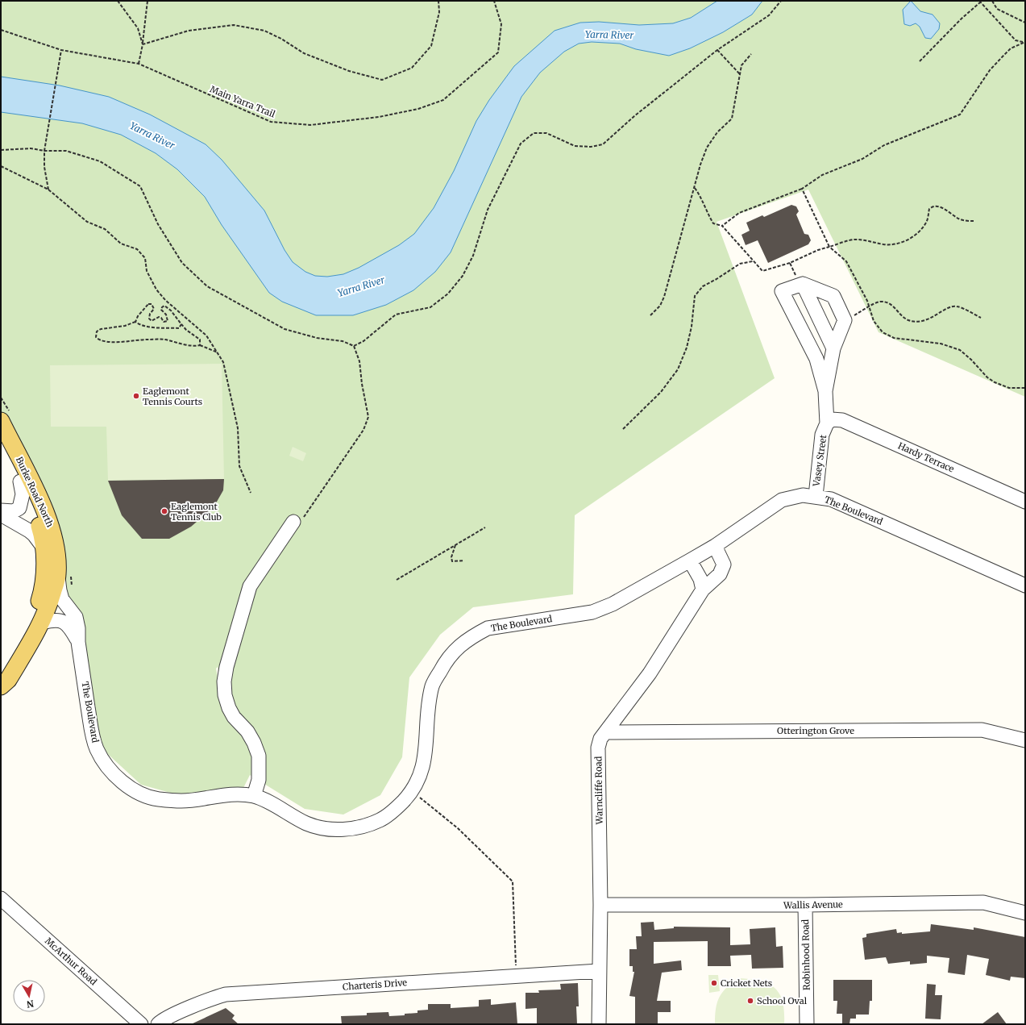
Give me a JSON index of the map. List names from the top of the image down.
{
  "streets": {
    "main road": ["Burke Road North"],
    "street": [
      "Hardy Terrace",
      "Vasey Street",
      "The Boulevard",
      "Otterington Grove",
      "Warncliffe Road",
      "Wallis Avenue",
      "Robinhood Road",
      "McArthur Road",
      "Charteris Drive"
    ],
    "path": ["Main Yarra Trail"]
  },
  "crossings": [
    ["Hardy Terrace", "Vasey Street"],
    ["Vasey Street", "The Boulevard"],
    ["Burke Road North", "The Boulevard"],
    ["The Boulevard", "Warncliffe Road"],
    ["Otterington Grove", "Warncliffe Road"],
    ["Warncliffe Road", "Wallis Avenue"],
    ["Warncliffe Road", "Charteris Drive"],
    ["Wallis Avenue", "Robinhood Road"]
  ],
  "water": ["Yarra River"],
  "places": [
    "Eaglemont Tennis Courts",
    "Eaglemont Tennis Club",
    "Cricket Nets",
    "School Oval"
  ],
  "north": "bottom"
}
